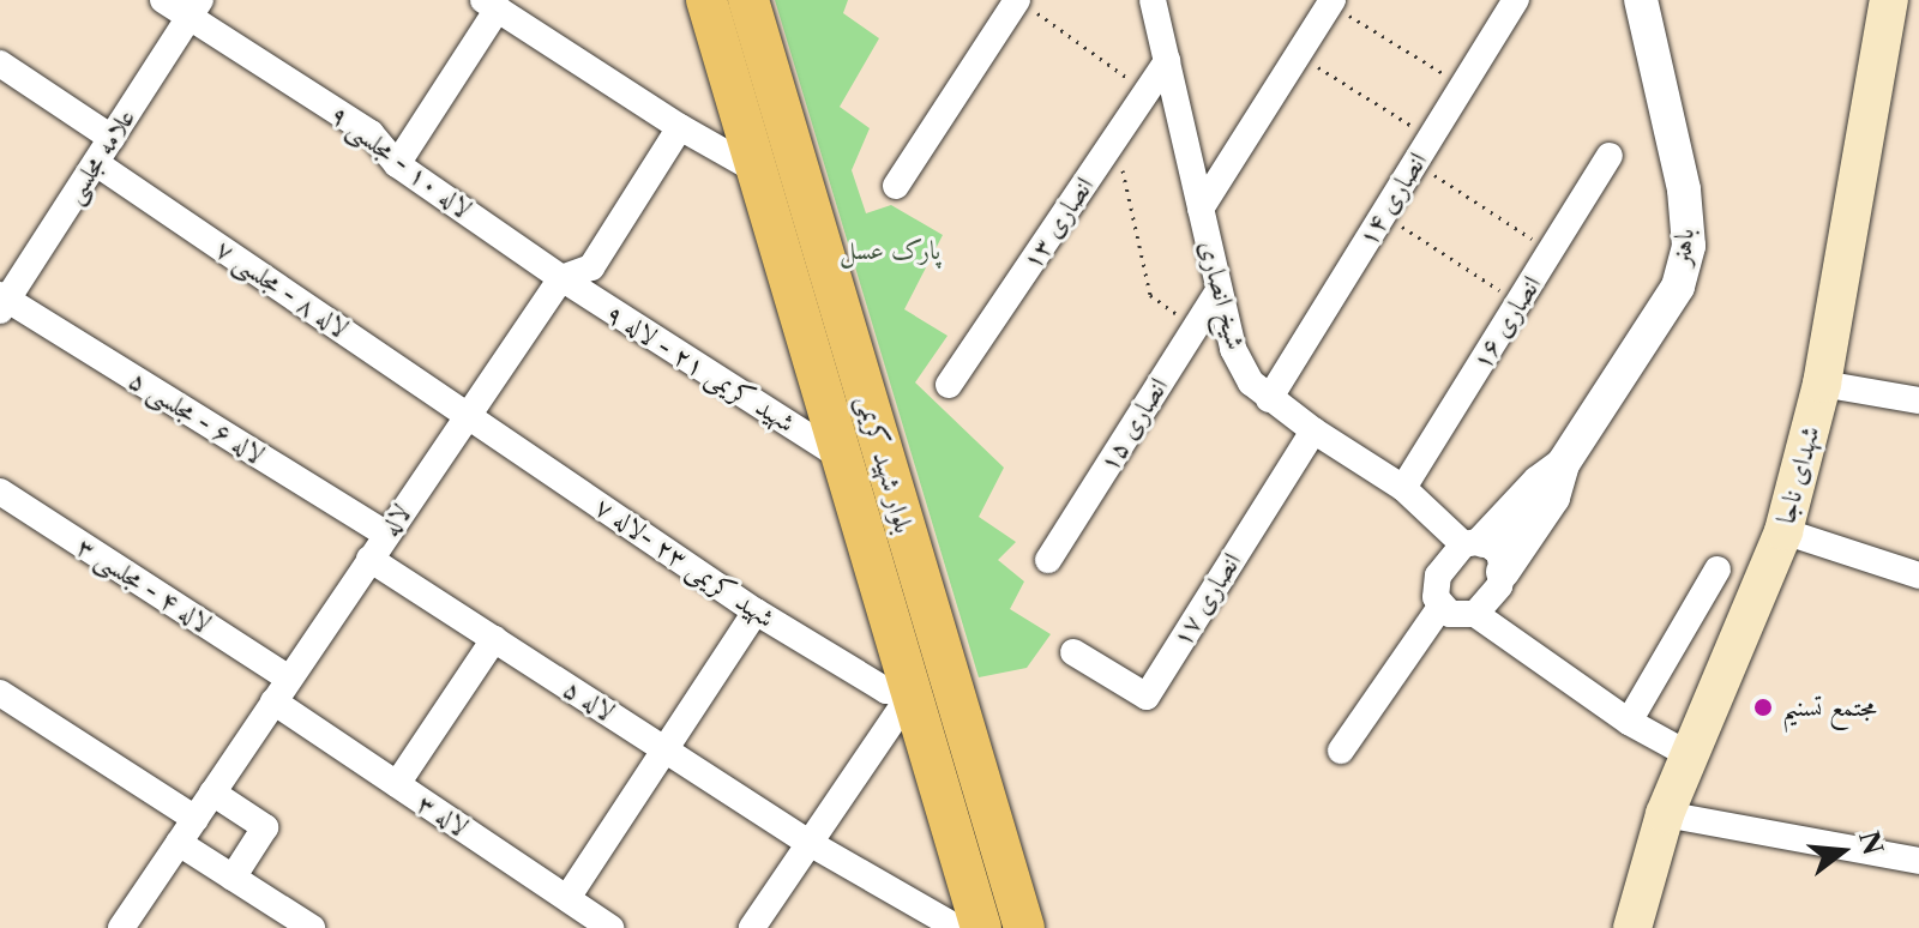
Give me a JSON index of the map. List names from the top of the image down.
{
  "streets": {
    "main road": ["بلوار شهید کریمی", "شهدای ناجا"],
    "street": [
      "علامه مجلسی",
      "لاله ۱۰ - مجلسی ۹",
      "انصاری ۱۴",
      "انصاری ۱۳",
      "باهنر",
      "لاله ۸ - مجلسی ۷",
      "شیخ انصاری",
      "انصاری ۱۶",
      "شهید کریمی ۲۱ - لاله ۹",
      "لاله ۶ - مجلسی ۵",
      "انصاری ۱۵",
      "لاله",
      "شهید کریمی ۲۳ -لاله ۷",
      "لاله ۴ - مجلسی ۳",
      "انصاری ۱۷",
      "لاله ۵",
      "لاله ۳"
    ]
  },
  "crossings": [
    ["علامه مجلسی", "لاله ۱۰ - مجلسی ۹"],
    ["علامه مجلسی", "لاله ۸ - مجلسی ۷"],
    ["علامه مجلسی", "لاله ۶ - مجلسی ۵"],
    ["لاله ۱۰ - مجلسی ۹", "شهید کریمی ۲۱ - لاله ۹"],
    ["لاله ۱۰ - مجلسی ۹", "لاله"],
    ["انصاری ۱۴", "شیخ انصاری"],
    ["انصاری ۱۳", "شیخ انصاری"],
    ["باهنر", "شیخ انصاری"],
    ["لاله ۸ - مجلسی ۷", "لاله"],
    ["لاله ۸ - مجلسی ۷", "شهید کریمی ۲۳ -لاله ۷"],
    ["شیخ انصاری", "انصاری ۱۶"],
    ["شیخ انصاری", "انصاری ۱۵"],
    ["شیخ انصاری", "انصاری ۱۷"],
    ["شهید کریمی ۲۱ - لاله ۹", "بلوار شهید کریمی"],
    ["شهید کریمی ۲۱ - لاله ۹", "لاله"],
    ["لاله ۶ - مجلسی ۵", "لاله"],
    ["بلوار شهید کریمی", "شهید کریمی ۲۳ -لاله ۷"],
    ["بلوار شهید کریمی", "لاله ۵"],
    ["لاله", "شهید کریمی ۲۳ -لاله ۷"],
    ["لاله", "لاله ۴ - مجلسی ۳"],
    ["لاله", "لاله ۵"],
    ["لاله", "لاله ۳"]
  ],
  "parks": ["پارک عسل"],
  "places": ["مجتمع تسنیم"],
  "north": "right"
}
